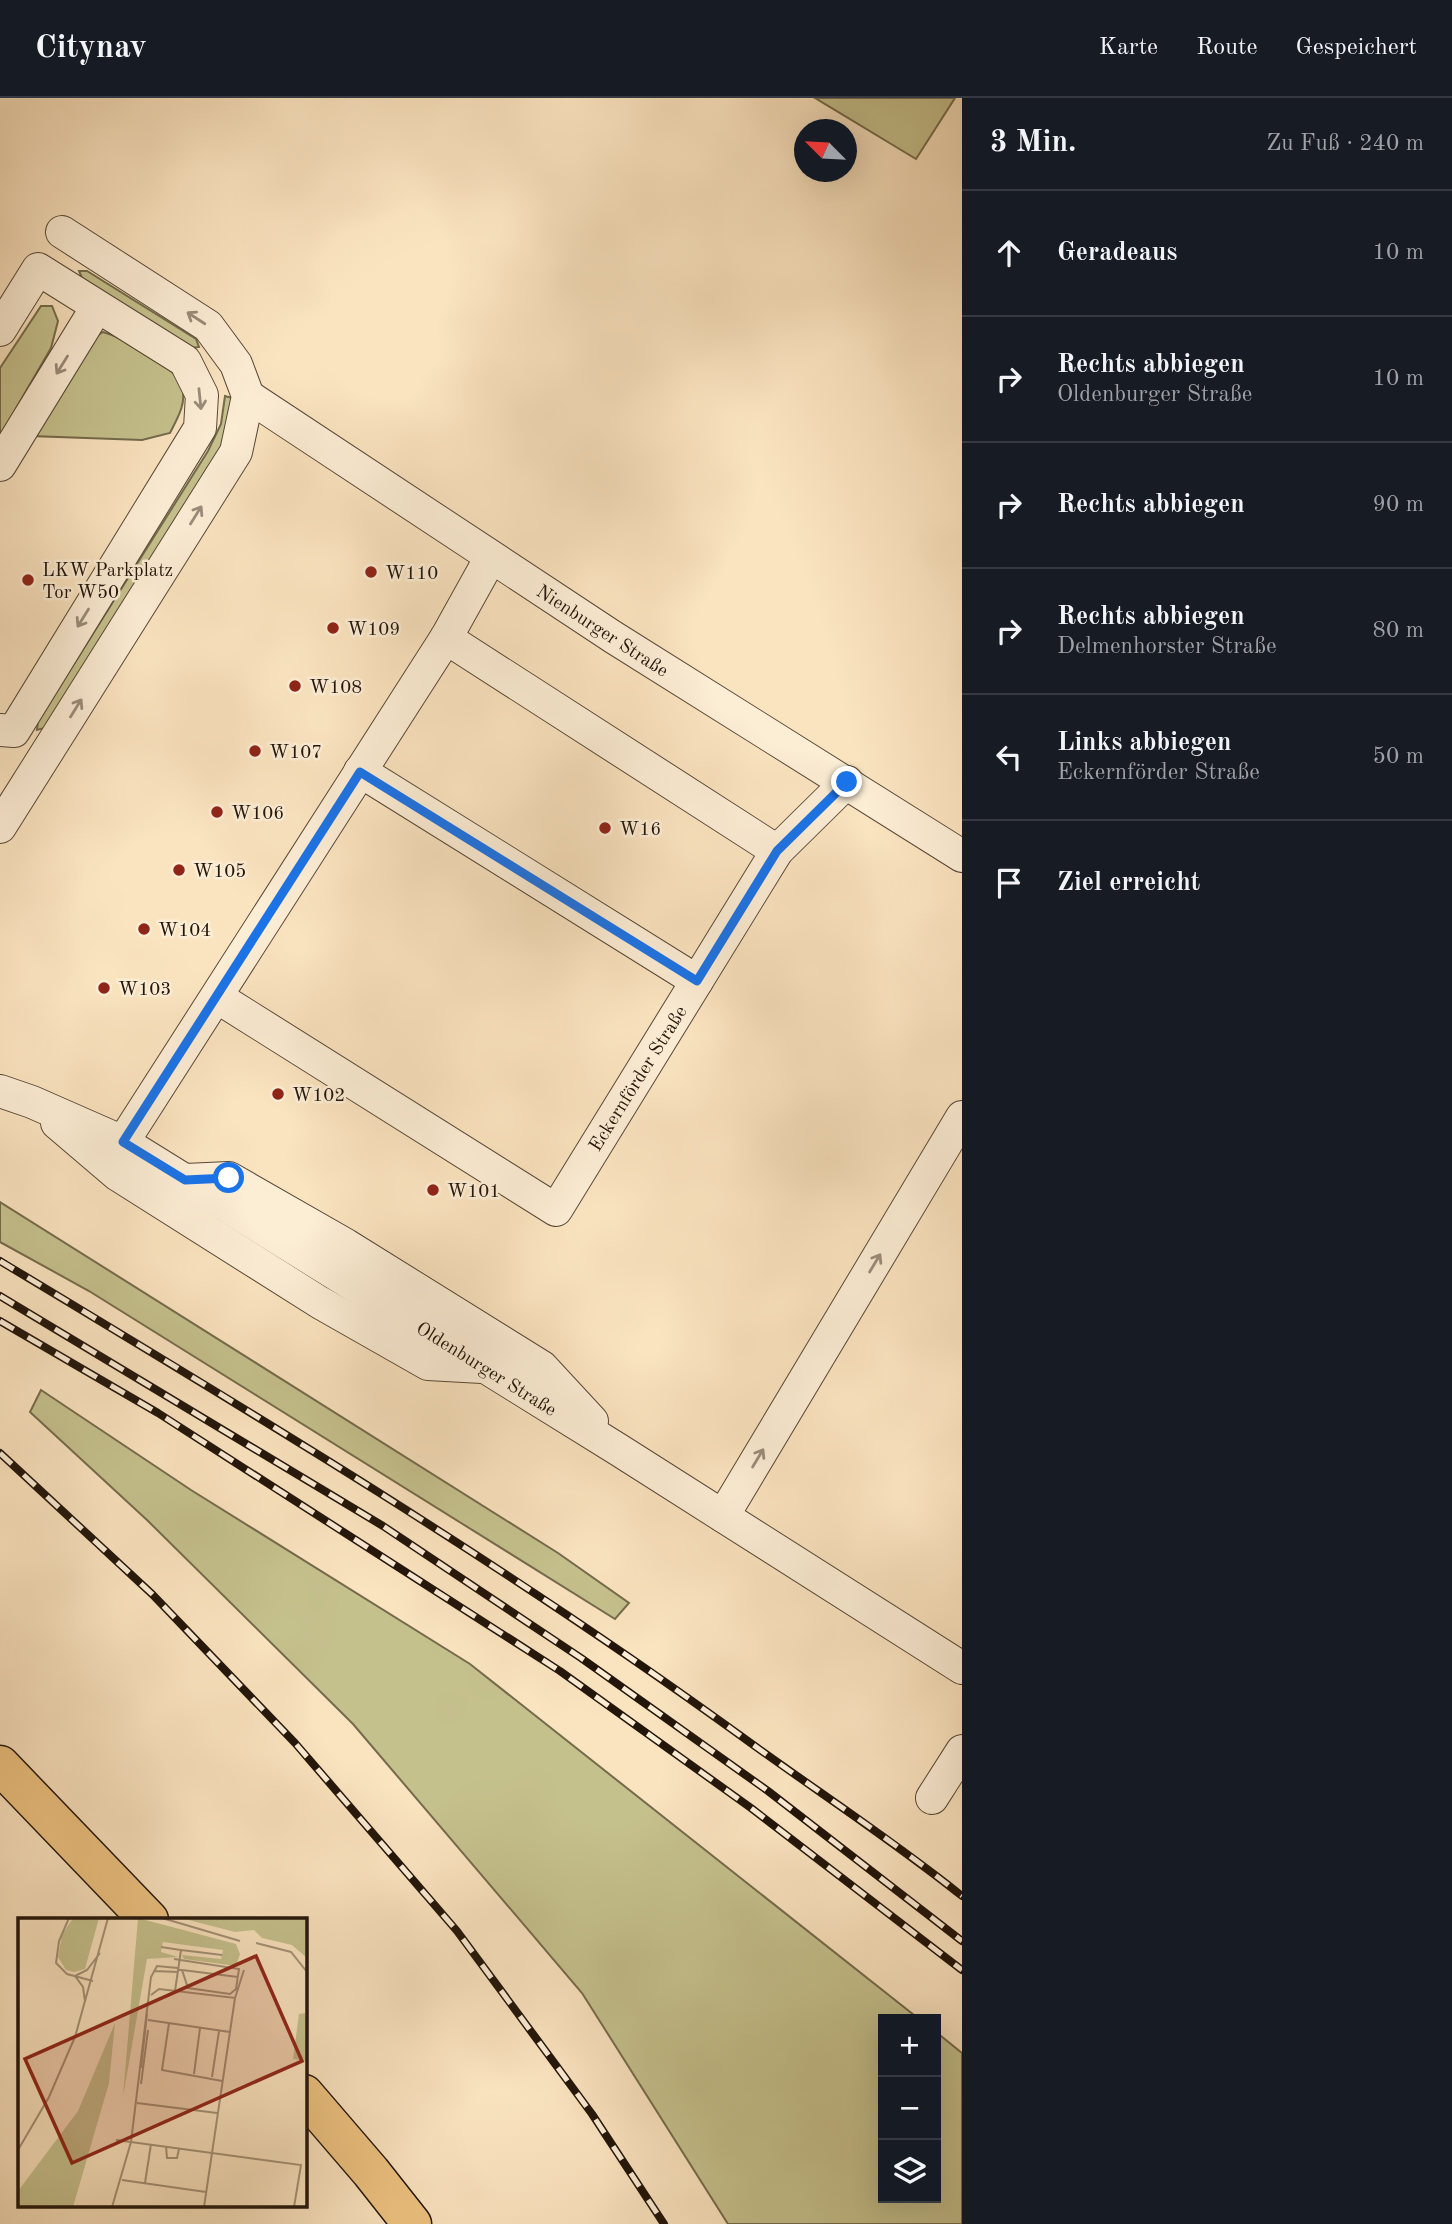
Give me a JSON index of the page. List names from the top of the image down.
{
  "streets": {
    "lane": ["Nienburger Straße", "Eckernförder Straße", "Oldenburger Straße"]
  },
  "crossings": [
    ["Nienburger Straße", "Eckernförder Straße"]
  ],
  "places": [
    "W110",
    "LKW Parkplatz Tor W50",
    "W109",
    "W108",
    "W107",
    "W106",
    "W16",
    "W105",
    "W104",
    "W103",
    "W102",
    "W101"
  ],
  "north": "top left",
  "page": {
    "header": "Citynav",
    "nav": ["Karte", "Route", "Gespeichert"],
    "heading": ["3 Min.", "Zu Fuß · 240 m"],
    "list": [
      ["Geradeaus", "10 m"],
      ["Rechts abbiegen", "Oldenburger Straße", "10 m"],
      ["Rechts abbiegen", "90 m"],
      ["Rechts abbiegen", "Delmenhorster Straße", "80 m"],
      ["Links abbiegen", "Eckernförder Straße", "50 m"],
      "Ziel erreicht"
    ],
    "map_buttons": ["+", "−"]
  }
}
